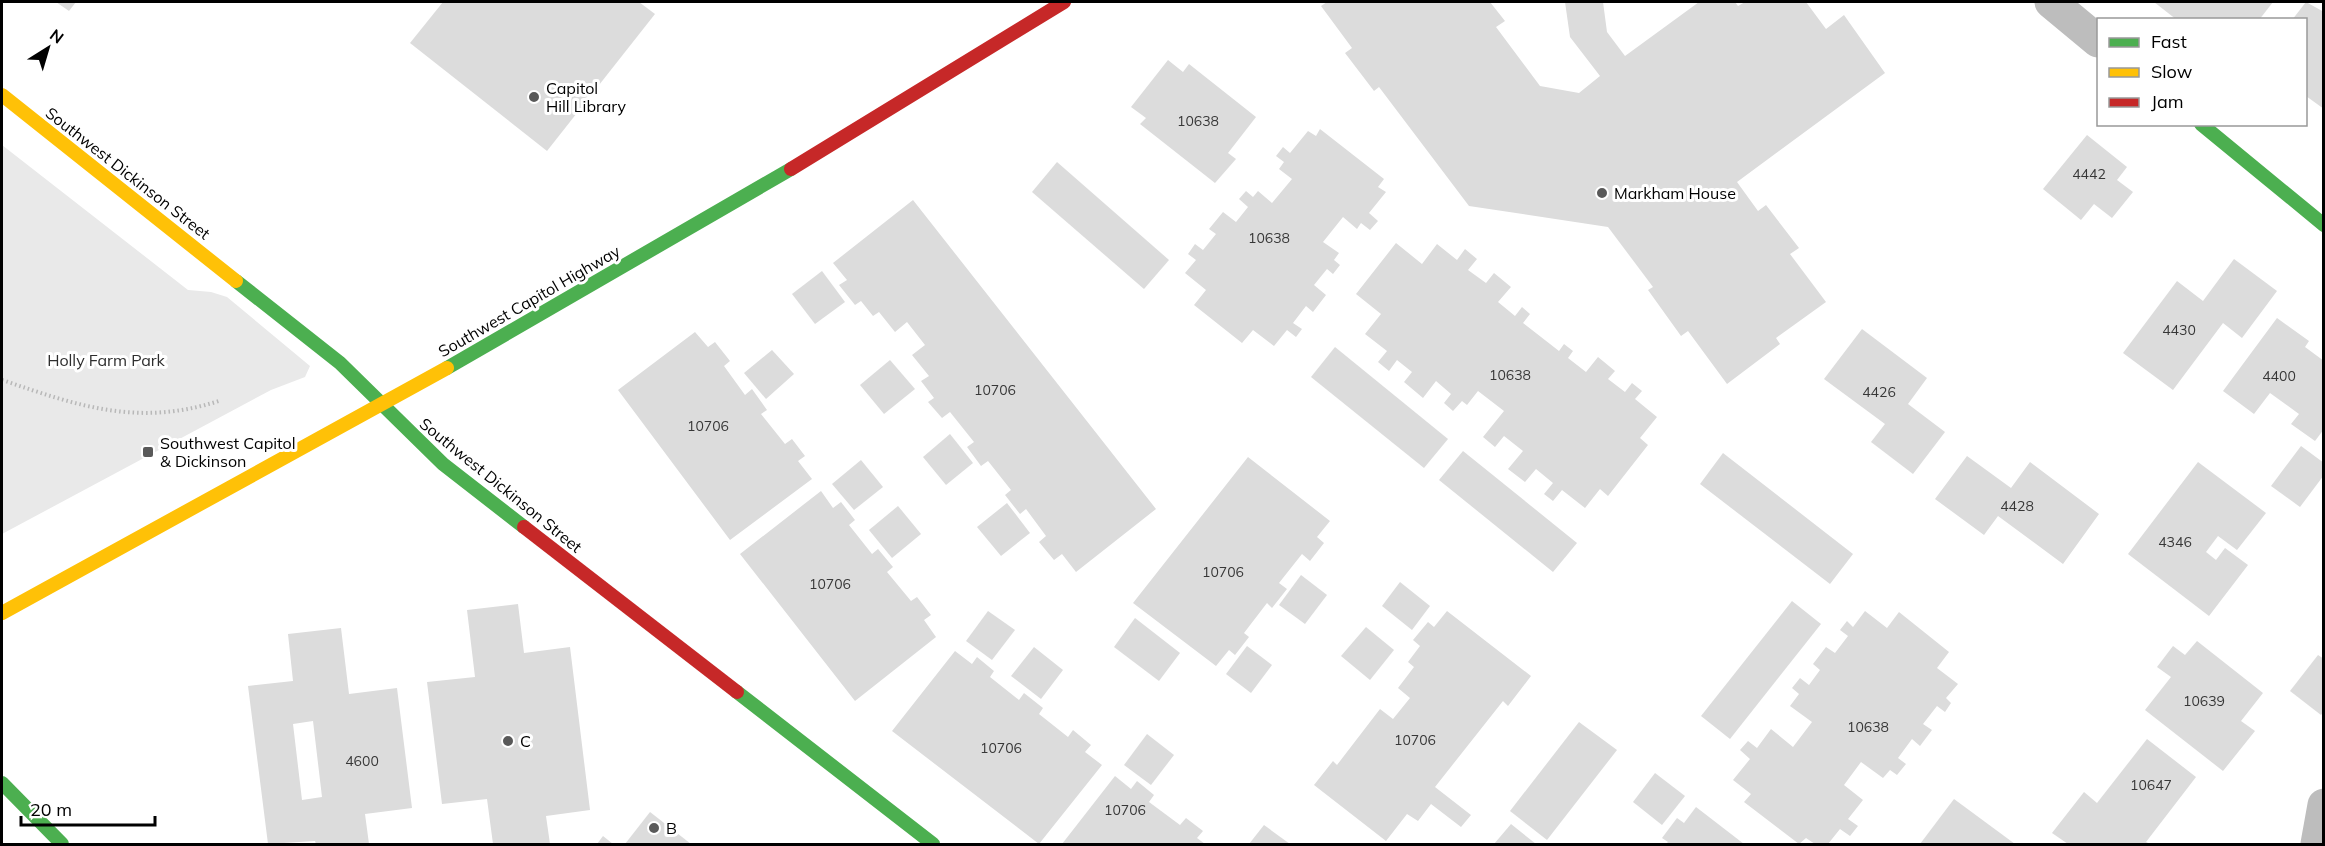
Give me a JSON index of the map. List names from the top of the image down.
{
  "streets": {
    "street": ["Southwest Dickinson Street", "Southwest Capitol Highway"]
  },
  "crossings": [
    ["Southwest Dickinson Street", "Southwest Capitol Highway"]
  ],
  "parks": ["Holly Farm Park"],
  "places": {
    "other": [
      "Capitol Hill Library",
      "Markham House",
      "C",
      "B"
    ],
    "transit": ["Southwest Capitol & Dickinson"]
  },
  "house_numbers": [
    "10638",
    "4442",
    "10638",
    "4430",
    "10638",
    "4400",
    "10706",
    "4426",
    "10706",
    "4428",
    "4346",
    "10706",
    "10706",
    "10639",
    "10638",
    "10706",
    "10706",
    "4600",
    "10647",
    "10706"
  ],
  "legend": ["Fast", "Slow", "Jam"],
  "scale_bar": "20 m",
  "north": "top right"
}
